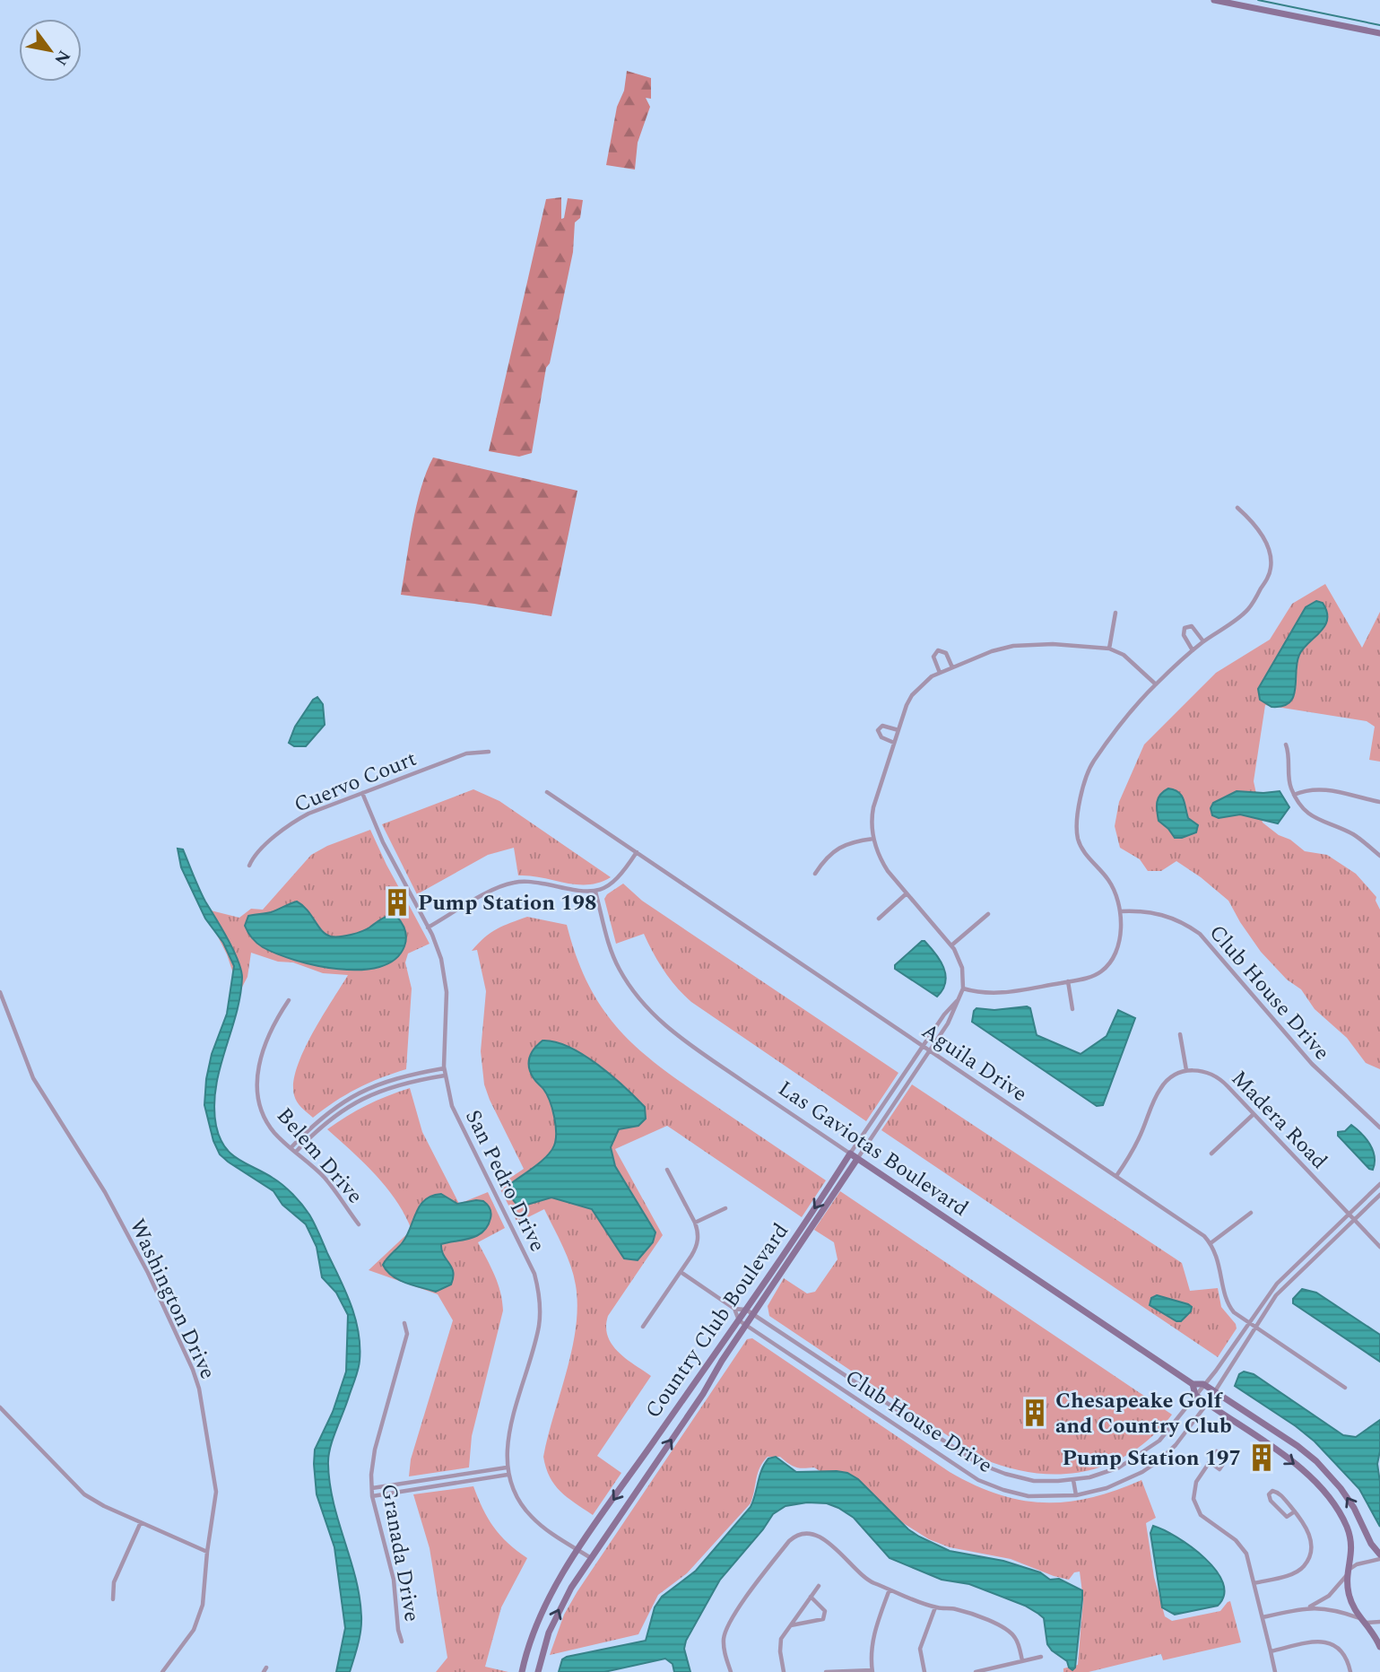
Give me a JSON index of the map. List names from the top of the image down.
{
  "streets": {
    "street": [
      "Cuervo Court",
      "Club House Drive",
      "Aguila Drive",
      "Madera Road",
      "Las Gaviotas Boulevard",
      "Belem Drive",
      "San Pedro Drive",
      "Washington Drive",
      "Country Club Boulevard",
      "Granada Drive"
    ]
  },
  "crossings": [
    ["Cuervo Court", "San Pedro Drive"],
    ["Club House Drive", "Madera Road"],
    ["Club House Drive", "Country Club Boulevard"],
    ["Aguila Drive", "Country Club Boulevard"],
    ["Las Gaviotas Boulevard", "Country Club Boulevard"],
    ["San Pedro Drive", "Country Club Boulevard"]
  ],
  "places": {
    "building": ["Pump Station 198", "Chesapeake Golf and Country Club", "Pump Station 197"]
  },
  "north": "bottom right"
}
